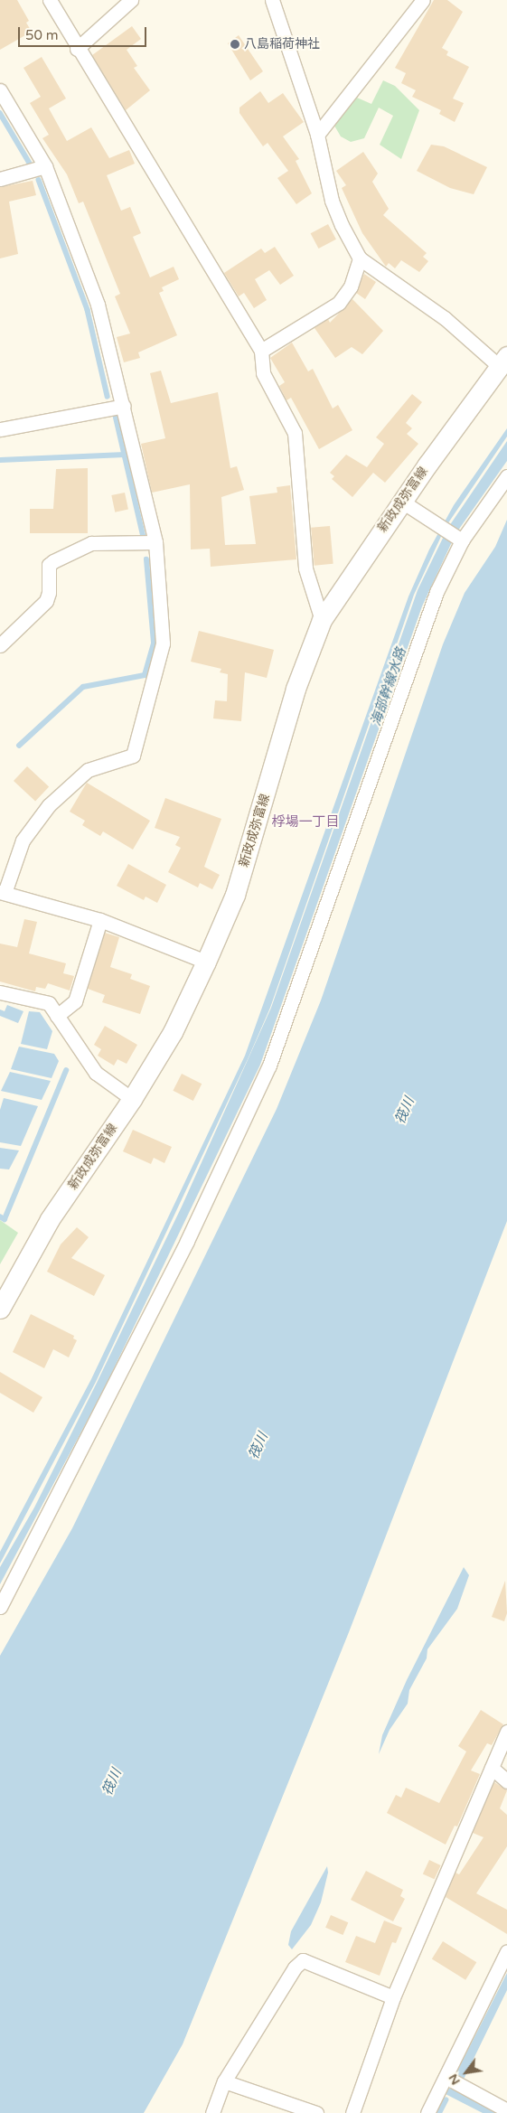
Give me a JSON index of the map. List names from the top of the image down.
{
  "streets": {
    "main road": ["新政成弥富線"]
  },
  "districts": ["桴場一丁目"],
  "water": ["海部幹線水路", "筏川"],
  "places": ["八島稲荷神社"],
  "scale_bar": "50 m",
  "north": "bottom left"
}
